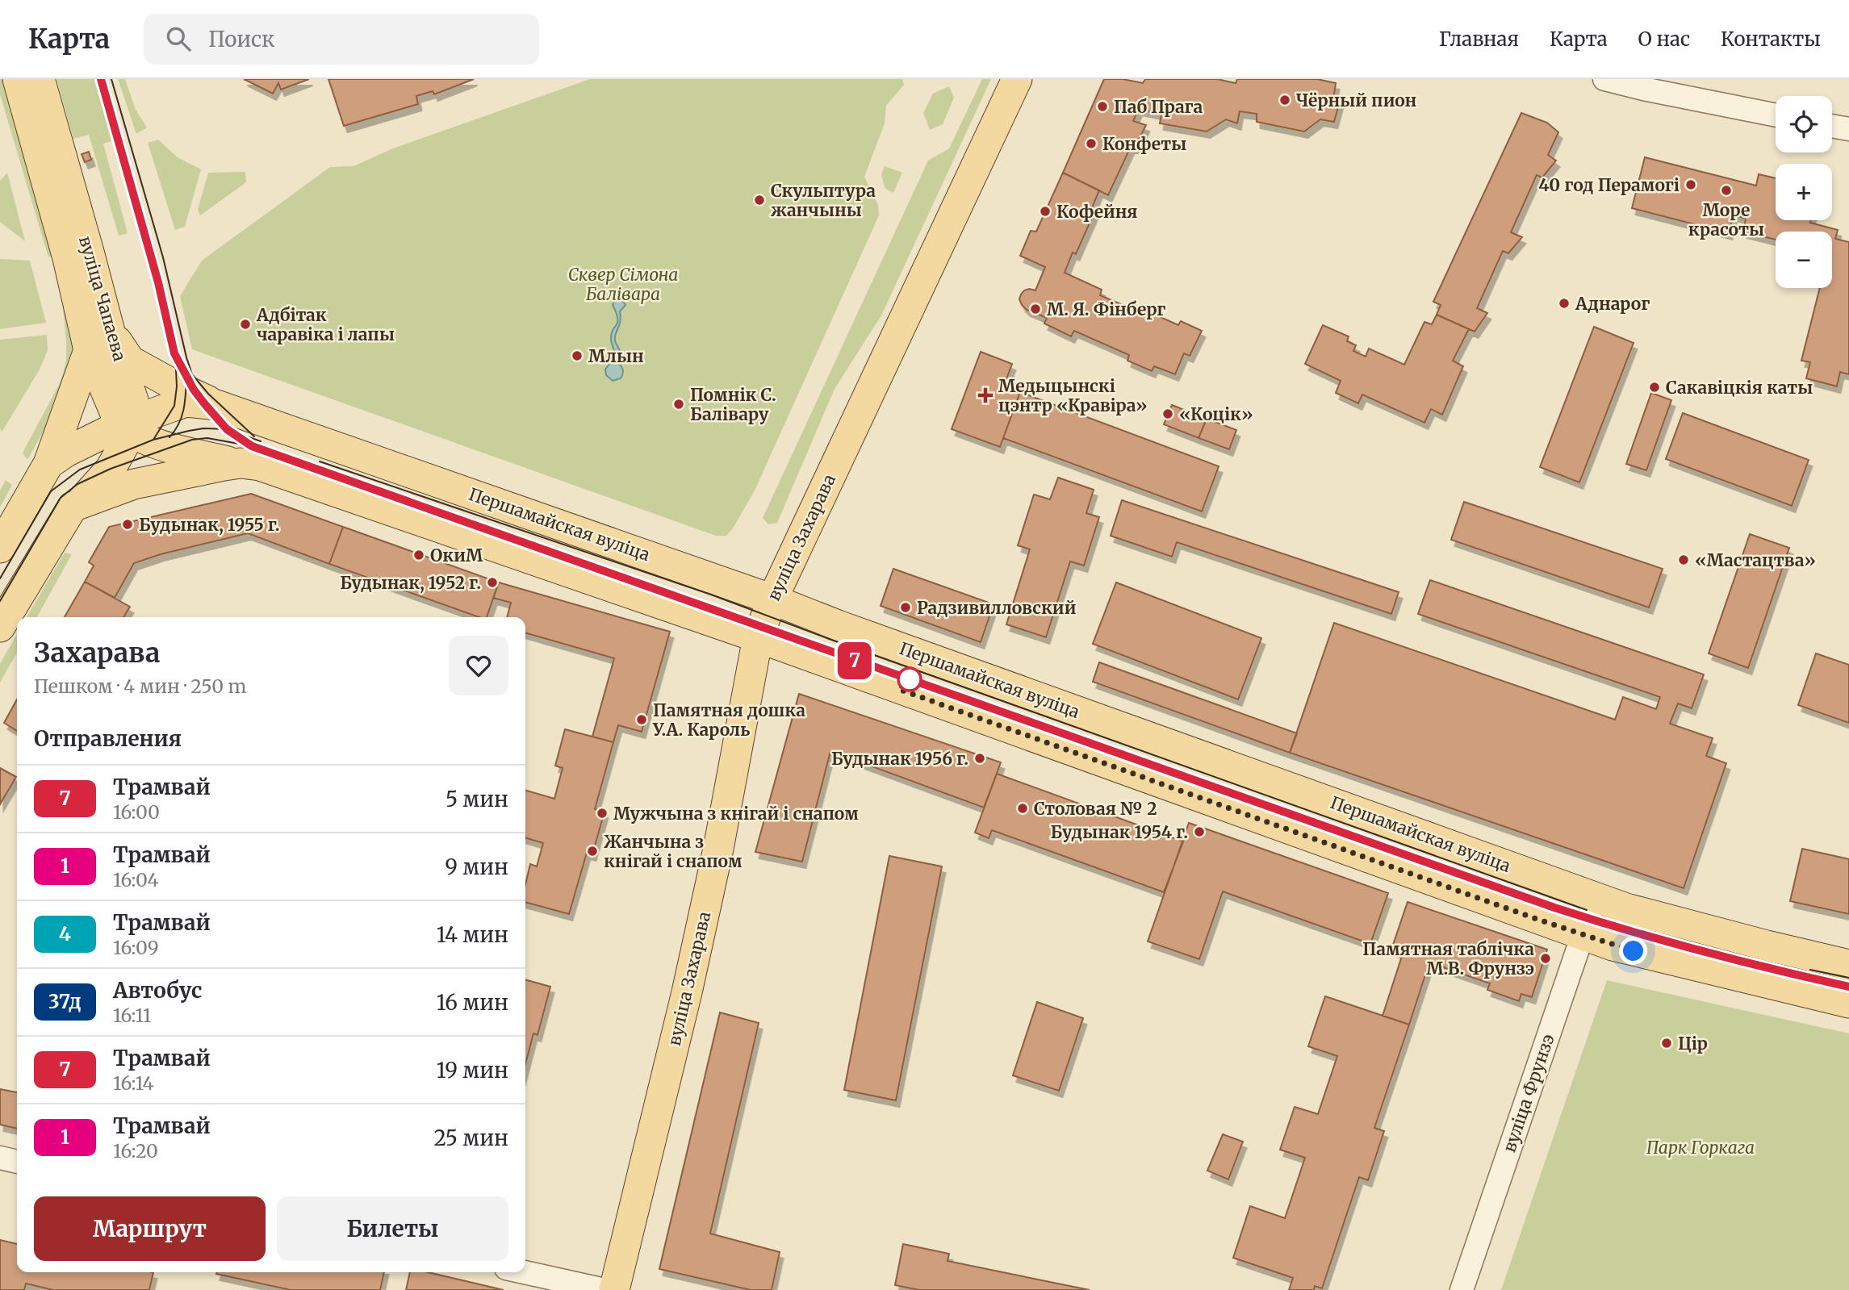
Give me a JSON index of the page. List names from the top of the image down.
{
  "streets": {
    "main road": ["вуліца Чапаева", "Першамайская вуліца", "вуліца Захарава"],
    "street": ["вуліца Фрунзэ"]
  },
  "crossings": [
    ["вуліца Чапаева", "Першамайская вуліца"],
    ["Першамайская вуліца", "вуліца Захарава"],
    ["Першамайская вуліца", "вуліца Фрунзэ"]
  ],
  "parks": ["Сквер Сімона Балівара", "Парк Горкага"],
  "places": {
    "other": [
      "Чёрный пион",
      "Паб Прага",
      "Конфеты",
      "40 год Перамогі",
      "Море красоты",
      "Скульптура жанчыны",
      "Кофейня",
      "Аднарог",
      "М. Я. Фінберг",
      "Адбітак чаравіка і лапы",
      "Млын",
      "Сакавіцкія каты",
      "Помнік С. Балівару",
      "«Коцік»",
      "Будынак, 1955 г.",
      "ОкиМ",
      "«Мастацтва»",
      "Будынак, 1952 г.",
      "Радзивилловский",
      "Памятная дошка У.А. Кароль",
      "Будынак 1956 г.",
      "Столовая № 2",
      "Мужчына з кнігай і снапом",
      "Будынак 1954 г.",
      "Жанчына з кнігай і снапом",
      "Памятная таблічка М.В. Фрунзэ",
      "Цір"
    ],
    "health": ["Медыцынскі цэнтр «Кравіра»"]
  },
  "lines": ["tram line 7"],
  "page": {
    "header": "Карта",
    "search": "Поиск",
    "nav": [
      "Главная",
      "Карта",
      "О нас",
      "Контакты"
    ],
    "on_map": "7",
    "map_buttons": ["+", "−"],
    "heading": [
      ["Захарава", "Пешком · 4 мин · 250 m"],
      "Отправления"
    ],
    "list": [
      {
        "mark": "7",
        "name": "Трамвай",
        "note": "16:00",
        "value": "5 мин"
      },
      {
        "mark": "1",
        "name": "Трамвай",
        "note": "16:04",
        "value": "9 мин"
      },
      {
        "mark": "4",
        "name": "Трамвай",
        "note": "16:09",
        "value": "14 мин"
      },
      {
        "mark": "37д",
        "name": "Автобус",
        "note": "16:11",
        "value": "16 мин"
      },
      {
        "mark": "7",
        "name": "Трамвай",
        "note": "16:14",
        "value": "19 мин"
      },
      {
        "mark": "1",
        "name": "Трамвай",
        "note": "16:20",
        "value": "25 мин"
      }
    ],
    "buttons": ["Маршрут", "Билеты"]
  }
}
